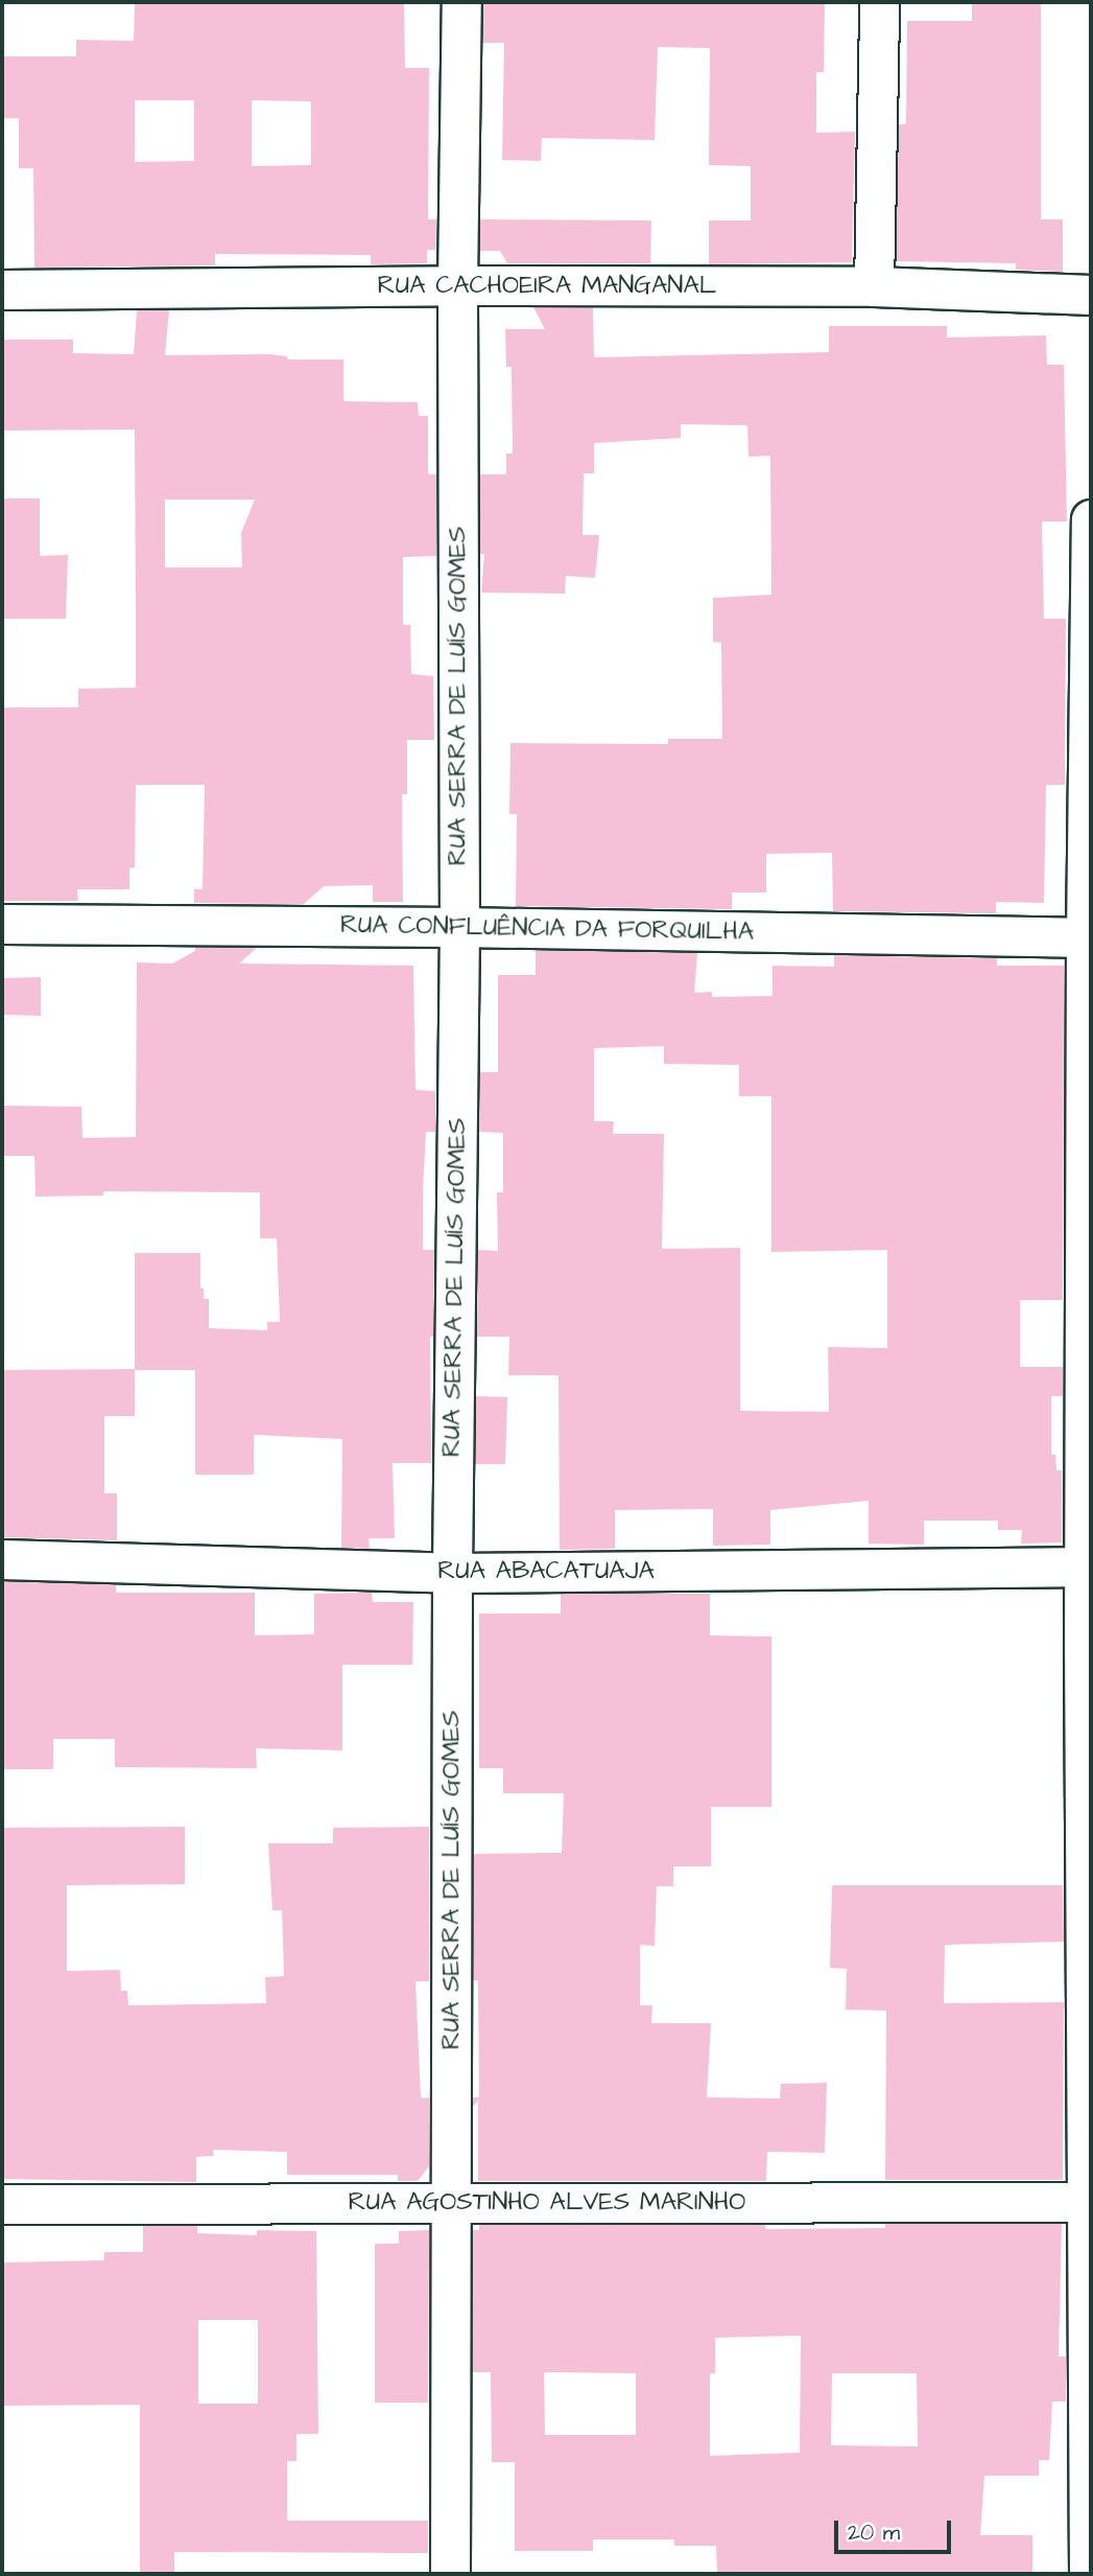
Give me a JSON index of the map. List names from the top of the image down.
{
  "streets": {
    "street": [
      "RUA CACHOEIRA MANGANAL",
      "RUA SERRA DE LUÍS GOMES",
      "RUA CONFLUÊNCIA DA FORQUILHA",
      "RUA ABACATUAJA",
      "RUA AGOSTINHO ALVES MARINHO"
    ]
  },
  "crossings": [
    ["RUA CACHOEIRA MANGANAL", "RUA SERRA DE LUÍS GOMES"],
    ["RUA SERRA DE LUÍS GOMES", "RUA CONFLUÊNCIA DA FORQUILHA"],
    ["RUA SERRA DE LUÍS GOMES", "RUA ABACATUAJA"],
    ["RUA SERRA DE LUÍS GOMES", "RUA AGOSTINHO ALVES MARINHO"]
  ],
  "scale_bar": "20 m"
}
